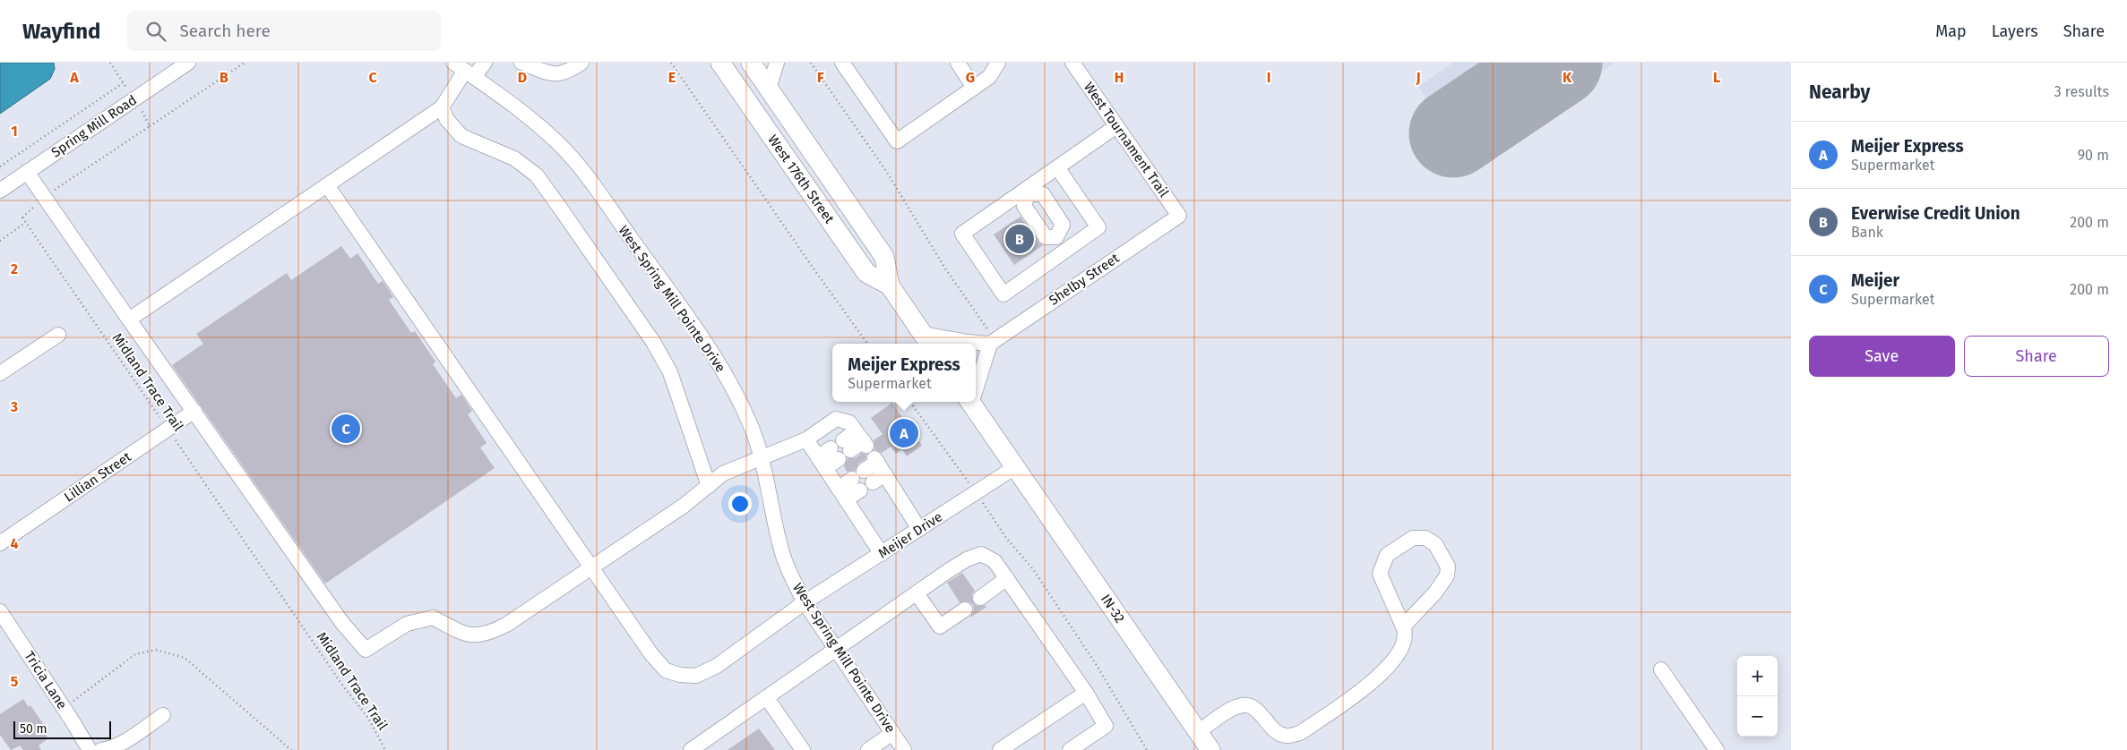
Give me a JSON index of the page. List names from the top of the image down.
{
  "streets": {
    "main road": ["West 176th Street", "IN-32"],
    "street": [
      "Spring Mill Road",
      "West Tournament Trail",
      "Shelby Street",
      "West Spring Mill Pointe Drive",
      "Lillian Street",
      "Meijer Drive",
      "Tricia Lane"
    ],
    "path": ["Midland Trace Trail"]
  },
  "crossings": [
    ["West Tournament Trail", "Shelby Street"],
    ["West Spring Mill Pointe Drive", "Meijer Drive"],
    ["Midland Trace Trail", "Lillian Street"],
    ["Meijer Drive", "IN-32"]
  ],
  "scale_bar": "50 m",
  "page": {
    "header": "Wayfind",
    "search": "Search here",
    "nav": ["Map", "Layers", "Share"],
    "heading": ["Nearby", "3 results"],
    "list": [
      {
        "mark": "A",
        "name": "Meijer Express",
        "note": "Supermarket",
        "value": "90 m"
      },
      {
        "mark": "B",
        "name": "Everwise Credit Union",
        "note": "Bank",
        "value": "200 m"
      },
      {
        "mark": "C",
        "name": "Meijer",
        "note": "Supermarket",
        "value": "200 m"
      }
    ],
    "pins": ["B", "C", "A"],
    "buttons": ["Save", "Share"],
    "popup": ["Meijer Express", "Supermarket"],
    "map_buttons": ["+", "−"],
    "scale": "50 m"
  },
  "grid": {
    "columns": [
      "A",
      "B",
      "C",
      "D",
      "E",
      "F",
      "G",
      "H",
      "I",
      "J",
      "K",
      "L"
    ],
    "rows": [
      "1",
      "2",
      "3",
      "4",
      "5"
    ]
  }
}
